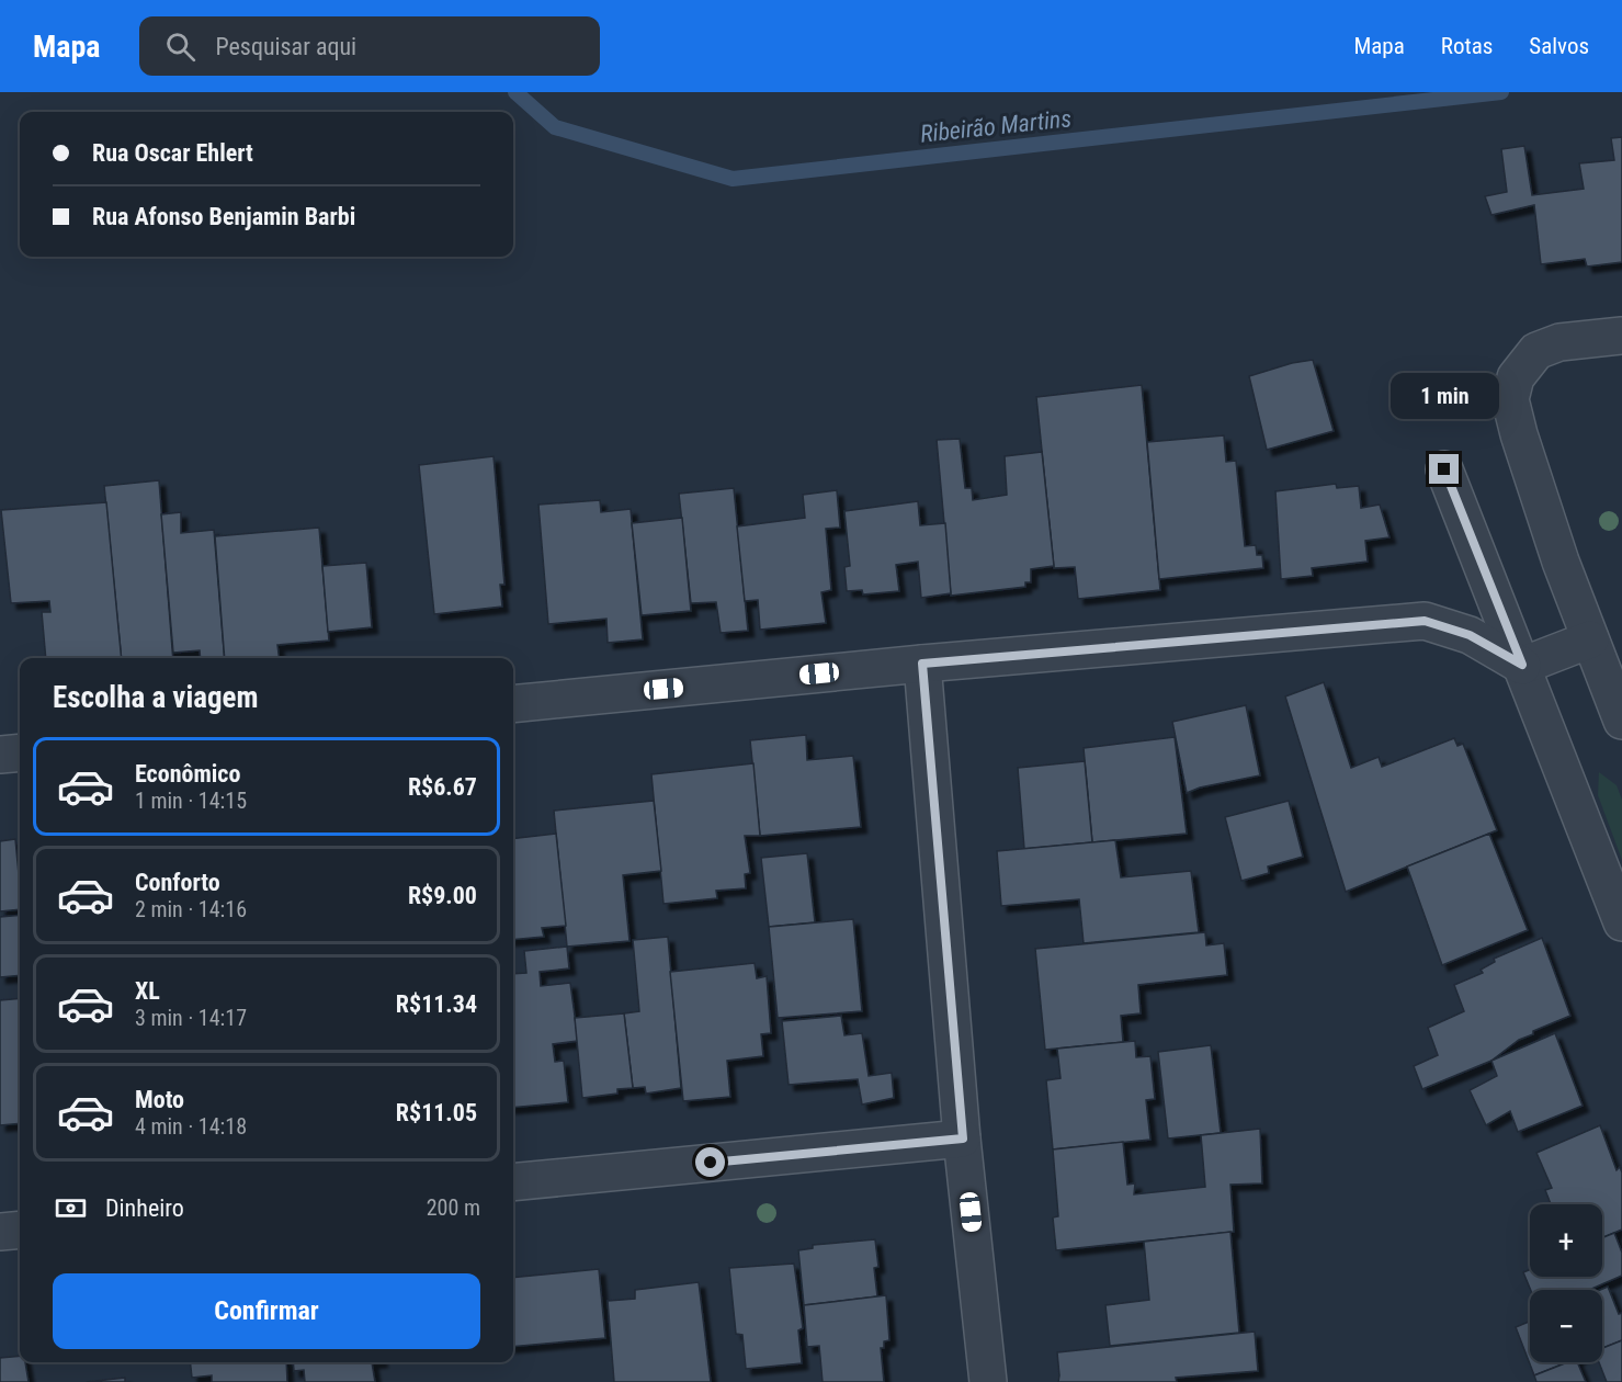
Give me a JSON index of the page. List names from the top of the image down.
{
  "water": ["Ribeirão Martins"],
  "page": {
    "header": "Mapa",
    "search": "Pesquisar aqui",
    "nav": ["Mapa", "Rotas", "Salvos"],
    "banner": ["Rua Oscar Ehlert", "Rua Afonso Benjamin Barbi"],
    "bubble": "1 min",
    "heading": "Escolha a viagem",
    "list": [
      {
        "name": "Econômico",
        "note": "1 min · 14:15",
        "value": "R$6.67"
      },
      {
        "name": "Conforto",
        "note": "2 min · 14:16",
        "value": "R$9.00"
      },
      {
        "name": "XL",
        "note": "3 min · 14:17",
        "value": "R$11.34"
      },
      {
        "name": "Moto",
        "note": "4 min · 14:18",
        "value": "R$11.05"
      }
    ],
    "pay": ["Dinheiro", "200 m"],
    "map_buttons": ["+", "−"],
    "buttons": "Confirmar"
  }
}
